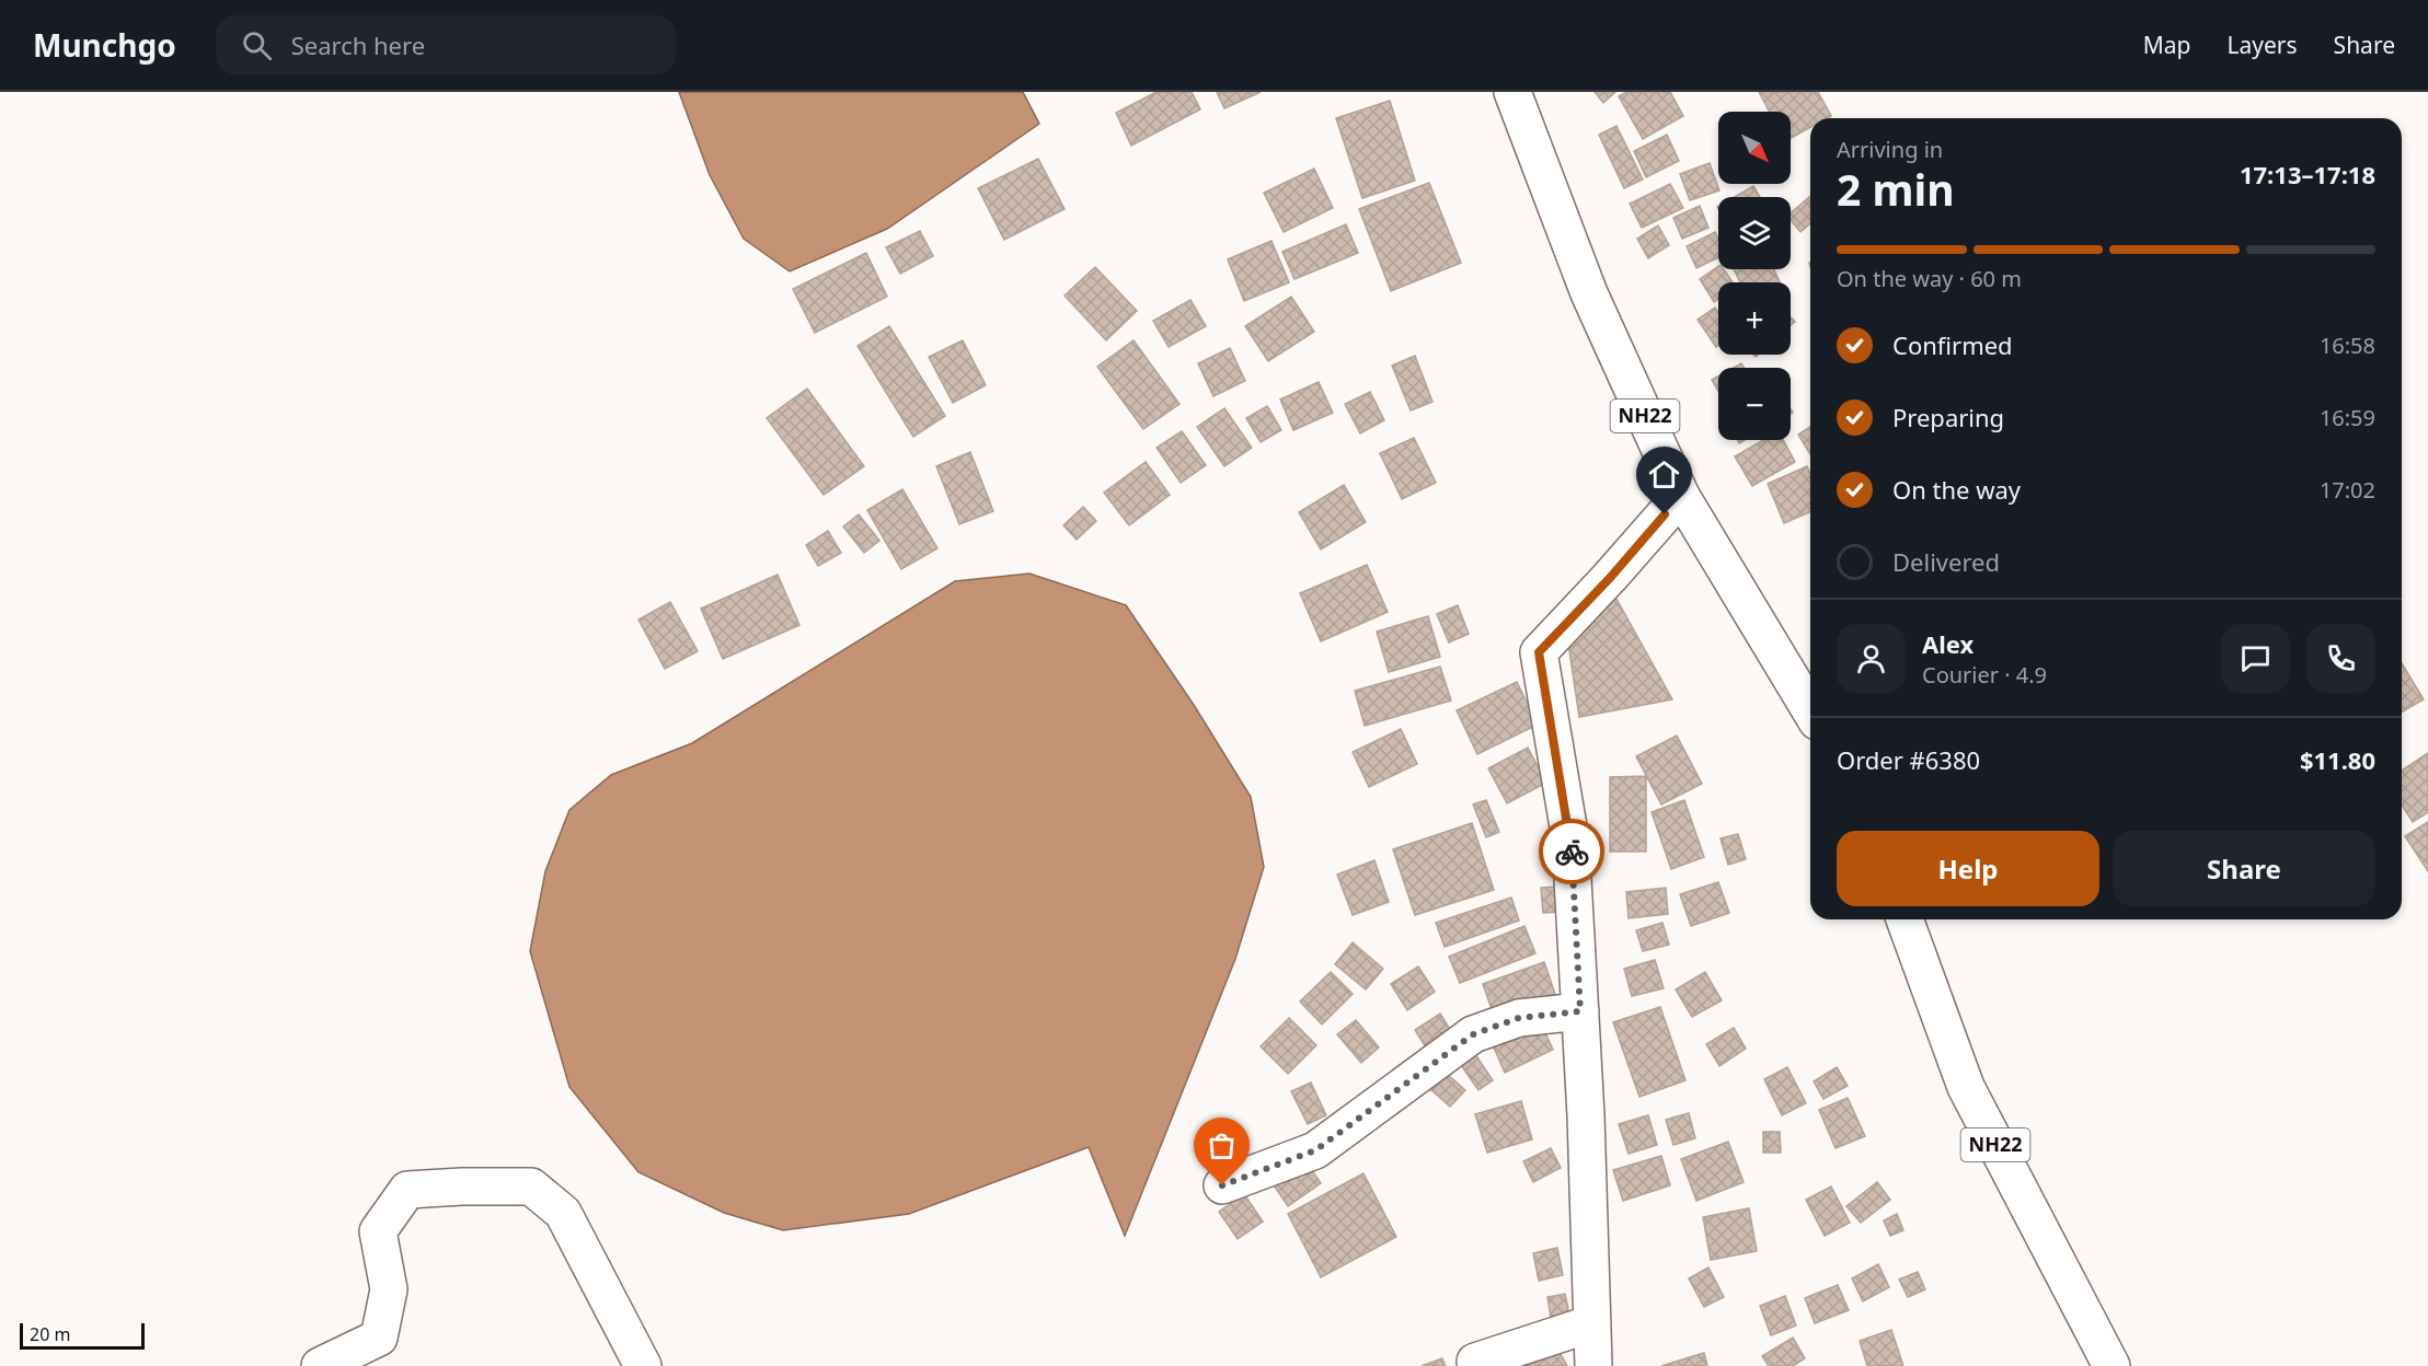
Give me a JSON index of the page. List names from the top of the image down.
{
  "streets": {
    "street": ["NH22"]
  },
  "scale_bar": "20 m",
  "north": "bottom right",
  "page": {
    "header": "Munchgo",
    "search": "Search here",
    "nav": ["Map", "Layers", "Share"],
    "map_buttons": ["+", "−"],
    "heading": ["2 min", "Arriving in", "17:13–17:18"],
    "panel": [
      "Alex",
      "Courier · 4.9",
      "Order #6380",
      "$11.80"
    ],
    "bar": "On the way · 60 m",
    "list": [
      ["Confirmed", "16:58"],
      ["Preparing", "16:59"],
      ["On the way", "17:02"],
      "Delivered"
    ],
    "buttons": ["Help", "Share"],
    "scale": "20 m"
  }
}
